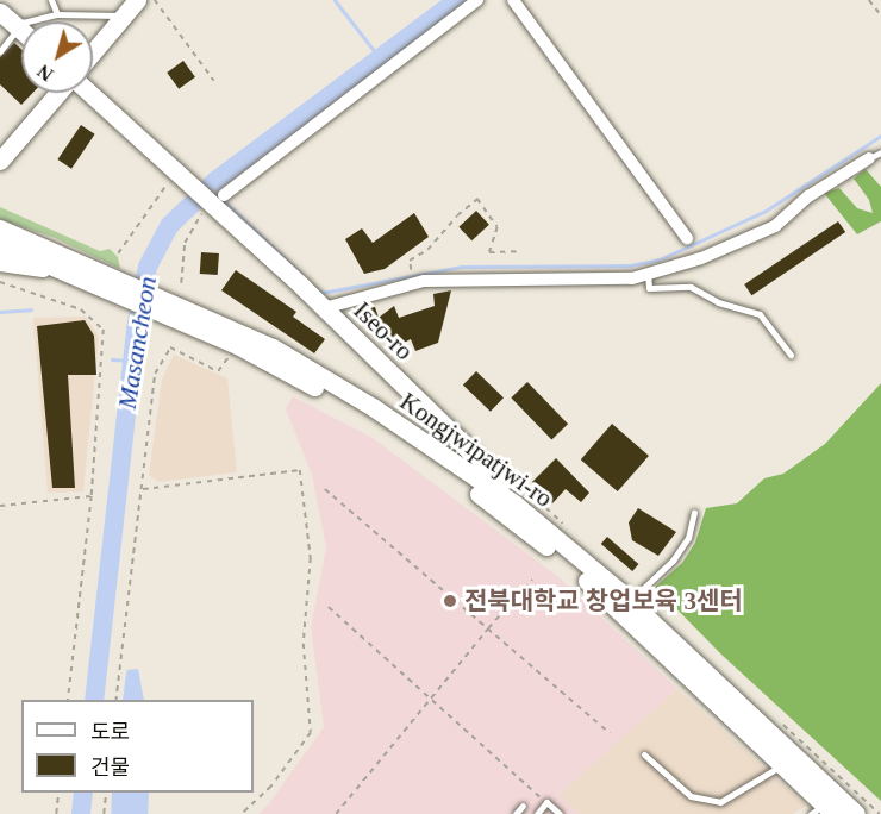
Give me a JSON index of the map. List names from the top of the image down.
{
  "streets": {
    "main road": ["Iseo-ro", "Kongjwipatjwi-ro"]
  },
  "crossings": [
    ["Iseo-ro", "Kongjwipatjwi-ro"]
  ],
  "water": ["Masancheon"],
  "places": ["전북대학교 창업보육 3센터"],
  "legend": ["도로", "건물"],
  "north": "bottom left"
}
